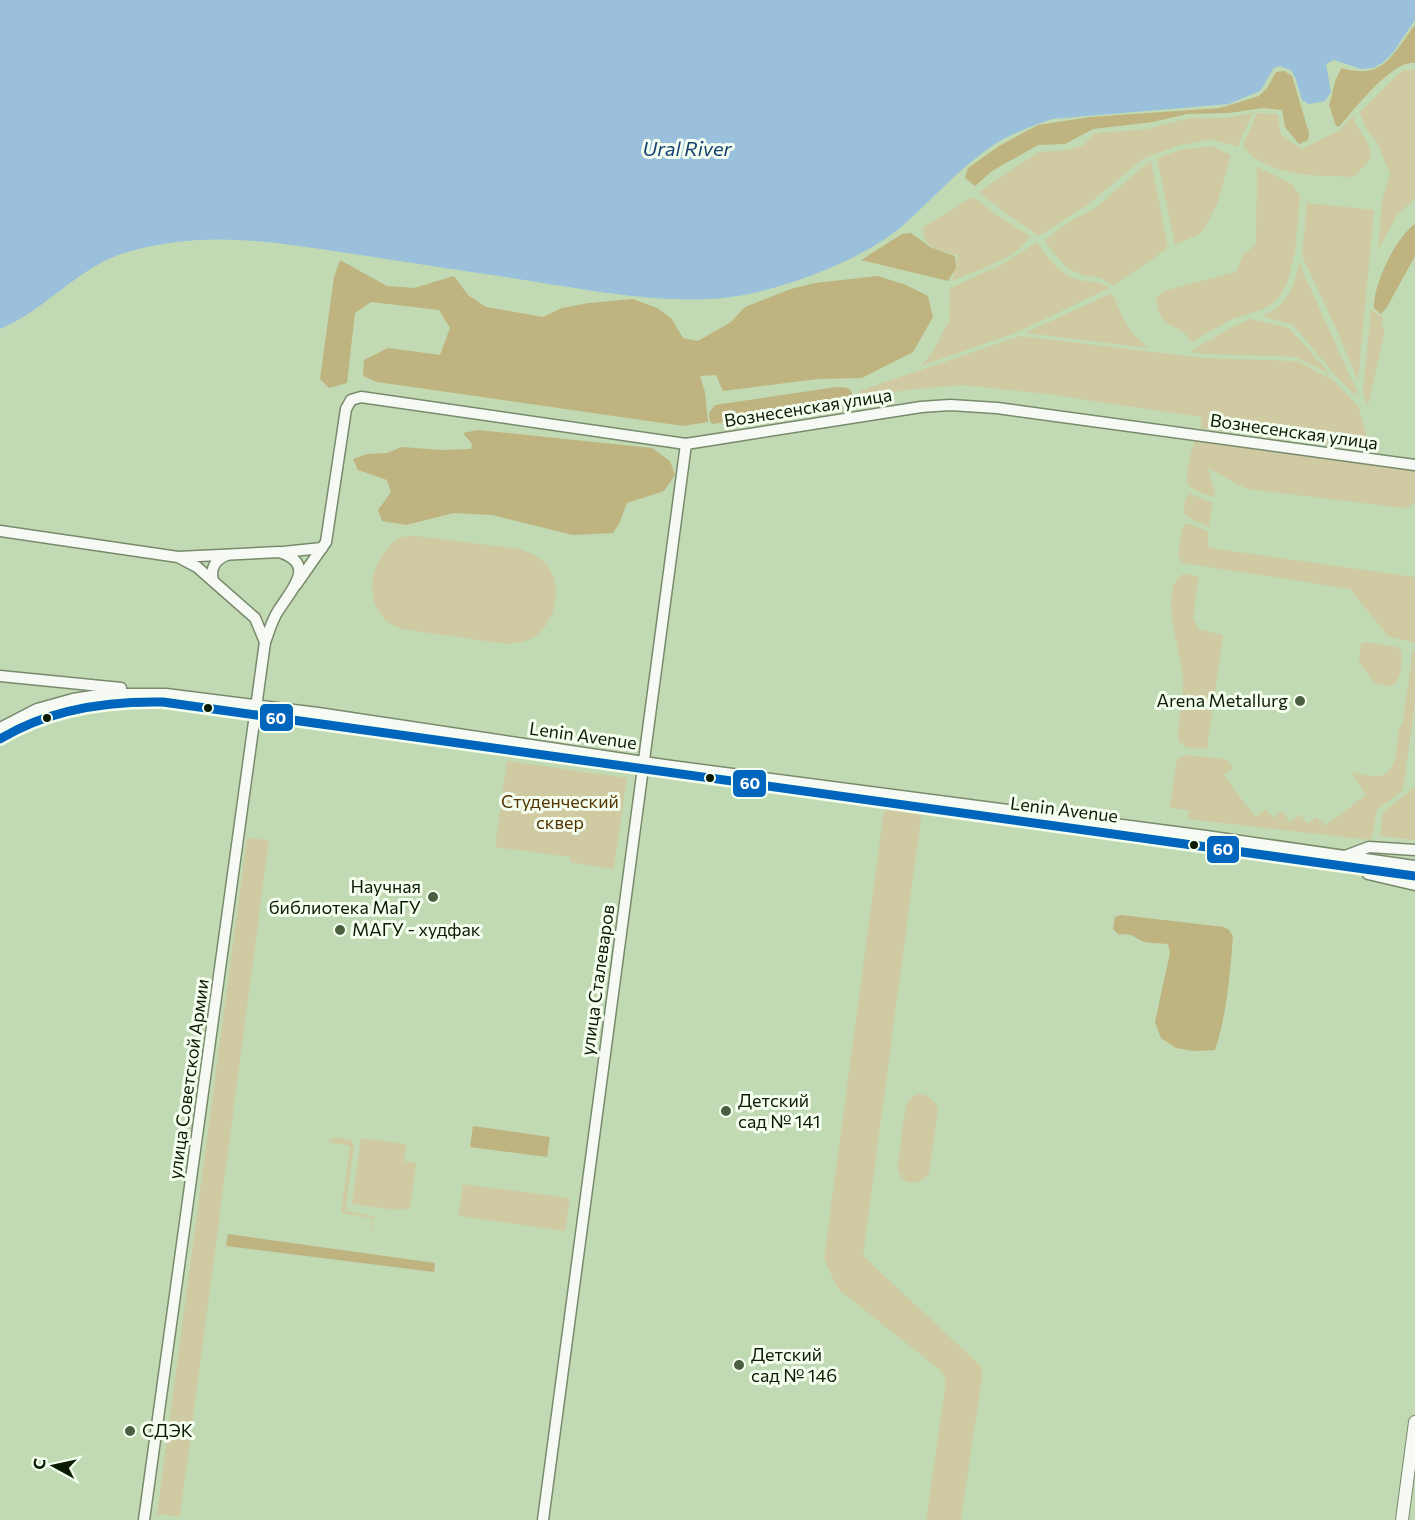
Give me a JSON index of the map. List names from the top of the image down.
{
  "streets": {
    "main road": [
      "Вознесенская улица",
      "Lenin Avenue",
      "улица Сталеваров",
      "улица Советской Армии"
    ]
  },
  "crossings": [
    ["Вознесенская улица", "улица Сталеваров"],
    ["Lenin Avenue", "улица Сталеваров"],
    ["Lenin Avenue", "улица Советской Армии"]
  ],
  "water": ["Ural River"],
  "parks": ["Студенческий сквер"],
  "places": [
    "Arena Metallurg",
    "Научная библиотека МаГУ",
    "МАГУ - худфак",
    "Детский сад № 141",
    "Детский сад № 146",
    "СДЭК"
  ],
  "lines": ["transit line 60"],
  "north": "left"
}
